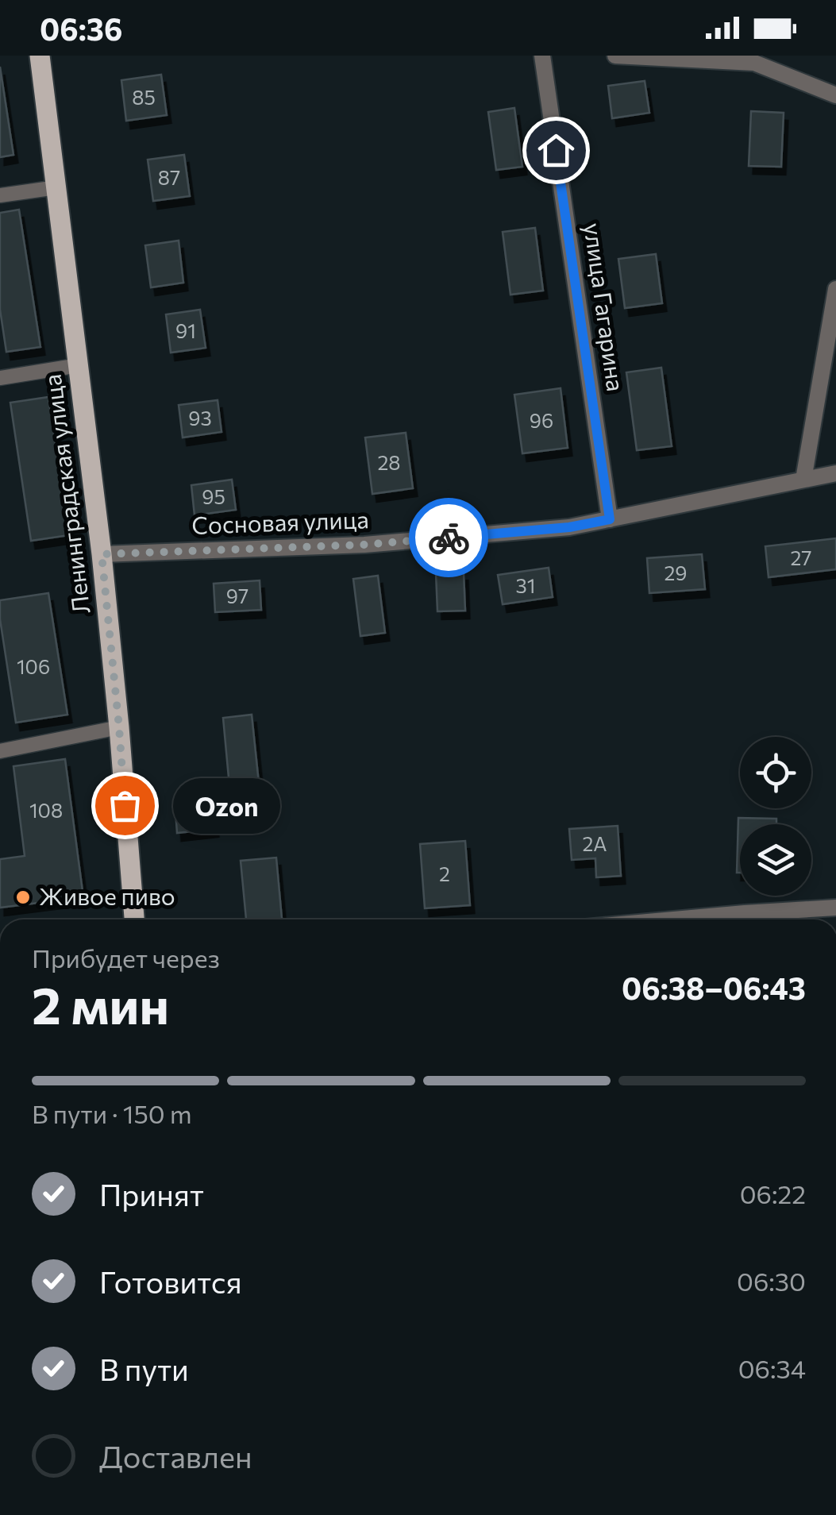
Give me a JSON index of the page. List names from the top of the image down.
{
  "streets": {
    "main road": ["Ленинградская улица"],
    "street": ["улица Гагарина", "Сосновая улица"]
  },
  "crossings": [
    ["улица Гагарина", "Сосновая улица"],
    ["Ленинградская улица", "Сосновая улица"]
  ],
  "places": ["Ozon", "Живое пиво"],
  "house_numbers": [
    "85",
    "87",
    "91",
    "93",
    "96",
    "28",
    "95",
    "27",
    "29",
    "31",
    "97",
    "106",
    "108",
    "2А",
    "2"
  ],
  "page": {
    "status": "06:36",
    "bubble": "Ozon",
    "heading": ["2 мин", "Прибудет через", "06:38–06:43"],
    "bar": "В пути · 150 m",
    "list": [
      ["Принят", "06:22"],
      ["Готовится", "06:30"],
      ["В пути", "06:34"],
      "Доставлен"
    ]
  }
}
